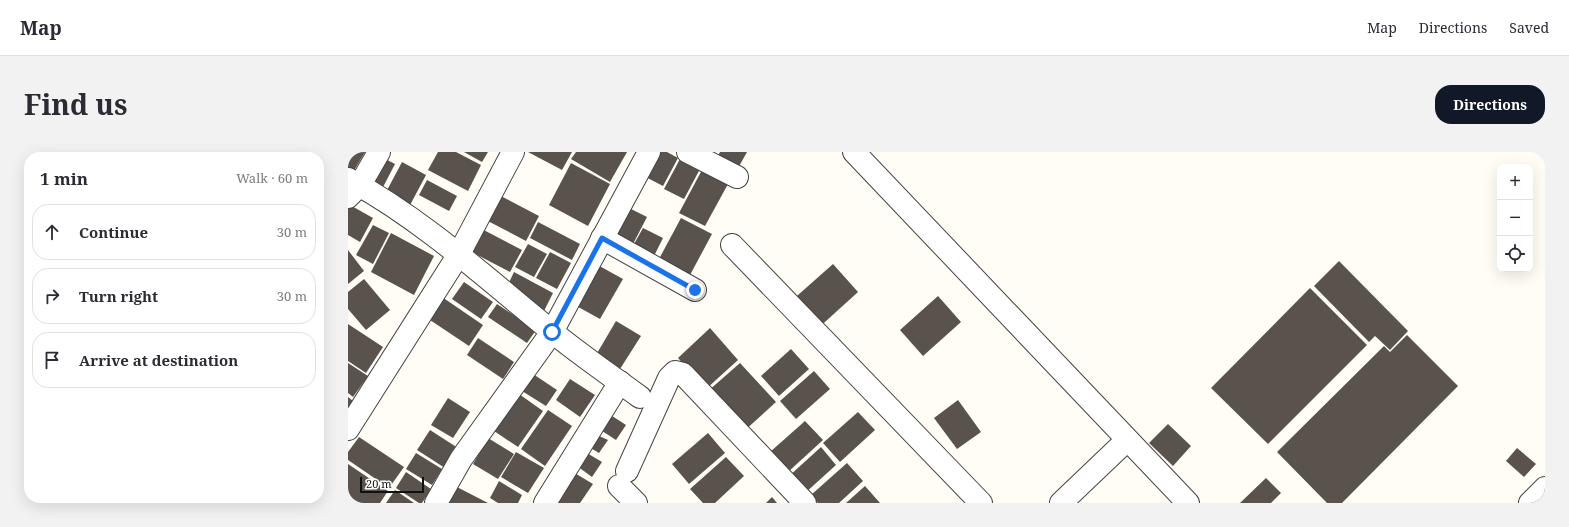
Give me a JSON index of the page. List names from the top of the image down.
{
  "scale_bar": "20 m",
  "page": {
    "header": "Map",
    "nav": ["Map", "Directions", "Saved"],
    "title": "Find us",
    "buttons": "Directions",
    "heading": ["1 min", "Walk · 60 m"],
    "map_buttons": ["+", "−"],
    "list": [
      ["Continue", "30 m"],
      ["Turn right", "30 m"],
      "Arrive at destination"
    ],
    "scale": "20 m"
  }
}
